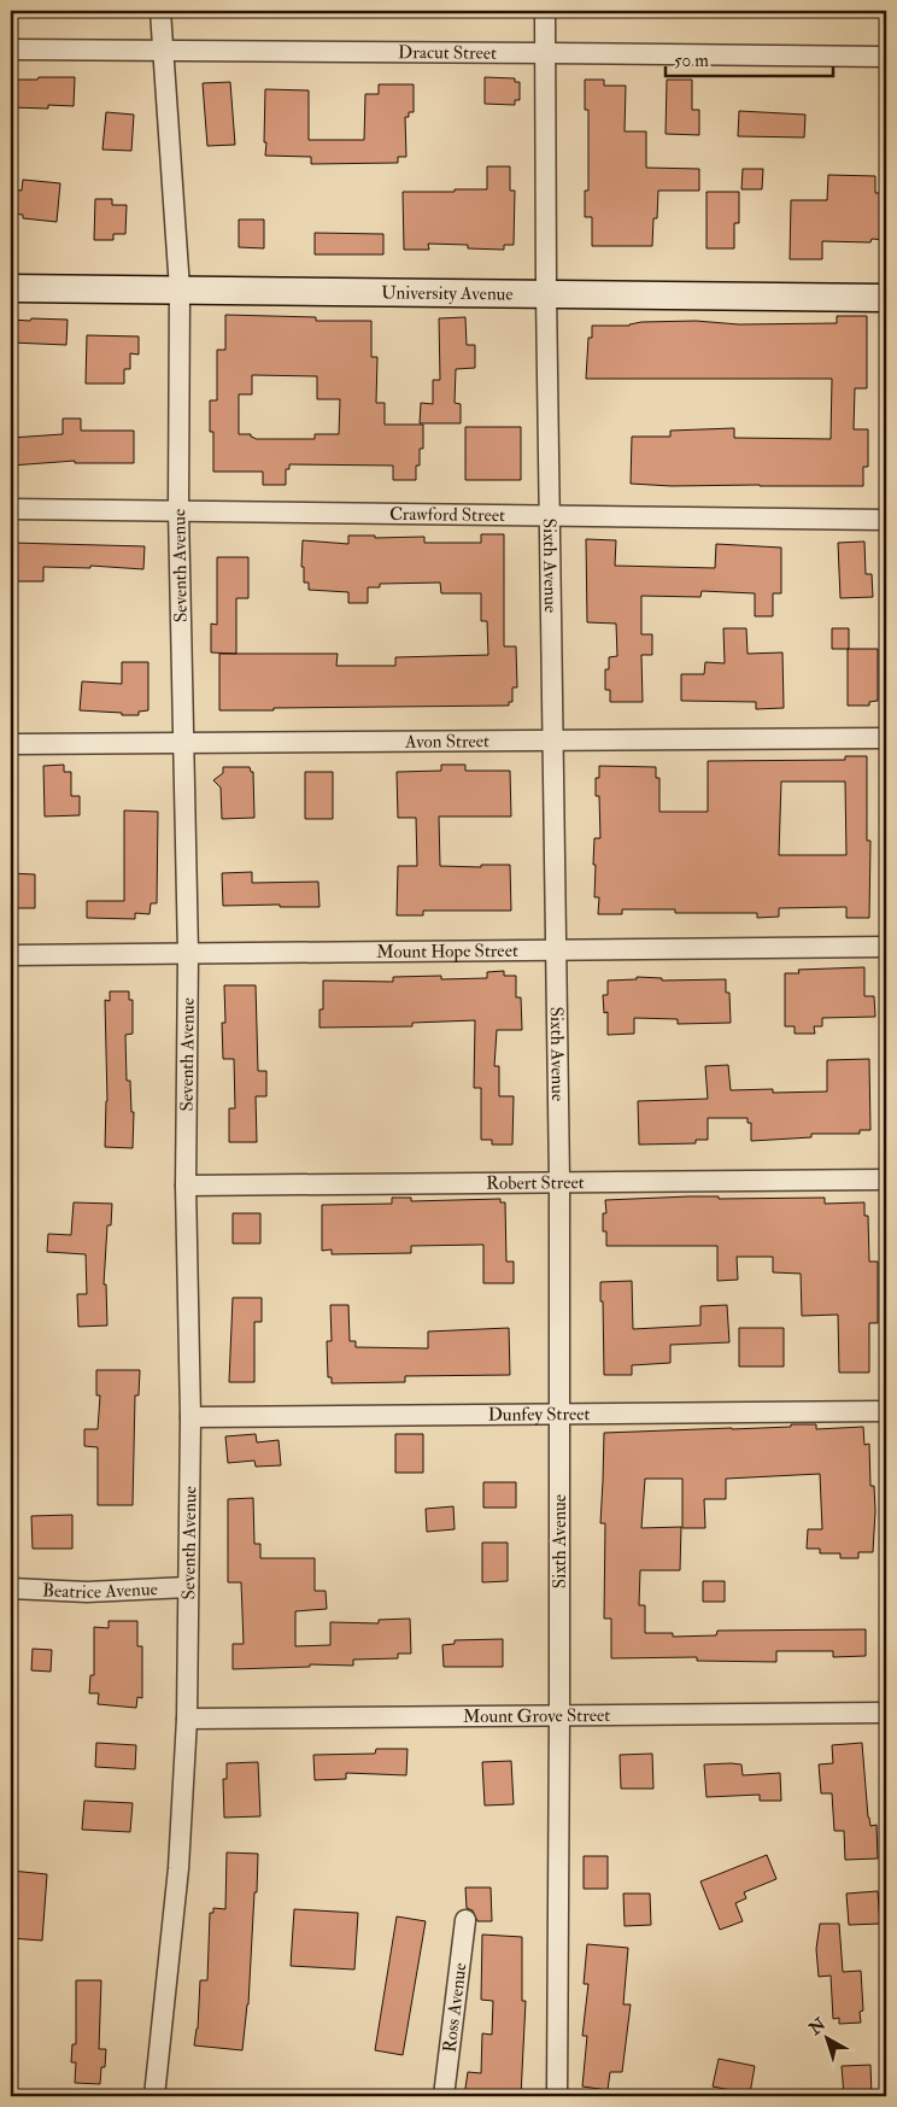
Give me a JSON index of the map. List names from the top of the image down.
{
  "streets": {
    "main road": ["University Avenue"],
    "street": [
      "Dracut Street",
      "Crawford Street",
      "Seventh Avenue",
      "Sixth Avenue",
      "Avon Street",
      "Mount Hope Street",
      "Robert Street",
      "Dunfey Street",
      "Beatrice Avenue",
      "Mount Grove Street",
      "Ross Avenue"
    ]
  },
  "crossings": [
    ["Dracut Street", "Seventh Avenue"],
    ["Dracut Street", "Sixth Avenue"],
    ["University Avenue", "Seventh Avenue"],
    ["University Avenue", "Sixth Avenue"],
    ["Crawford Street", "Seventh Avenue"],
    ["Crawford Street", "Sixth Avenue"],
    ["Seventh Avenue", "Avon Street"],
    ["Seventh Avenue", "Mount Hope Street"],
    ["Seventh Avenue", "Robert Street"],
    ["Seventh Avenue", "Dunfey Street"],
    ["Seventh Avenue", "Beatrice Avenue"],
    ["Seventh Avenue", "Mount Grove Street"],
    ["Sixth Avenue", "Avon Street"],
    ["Sixth Avenue", "Mount Hope Street"],
    ["Sixth Avenue", "Robert Street"],
    ["Sixth Avenue", "Dunfey Street"],
    ["Sixth Avenue", "Mount Grove Street"]
  ],
  "scale_bar": "50 m",
  "north": "top left"
}
